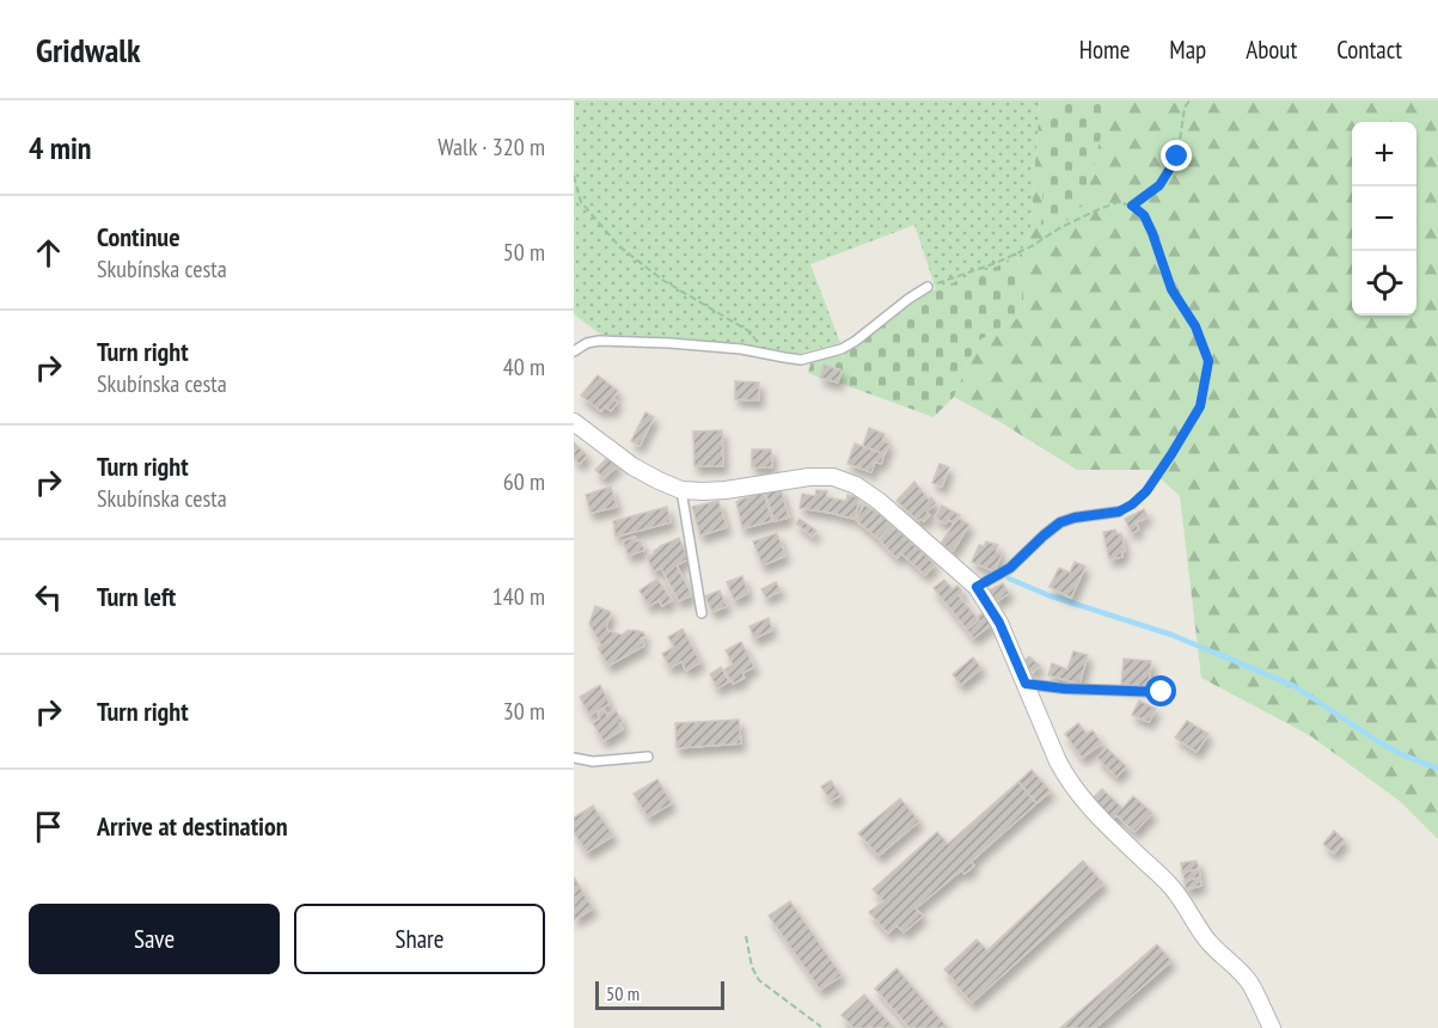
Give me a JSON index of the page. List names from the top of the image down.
{
  "scale_bar": "50 m",
  "page": {
    "header": "Gridwalk",
    "nav": [
      "Home",
      "Map",
      "About",
      "Contact"
    ],
    "heading": ["4 min", "Walk · 320 m"],
    "map_buttons": ["+", "−"],
    "list": [
      ["Continue", "Skubínska cesta", "50 m"],
      ["Turn right", "Skubínska cesta", "40 m"],
      ["Turn right", "Skubínska cesta", "60 m"],
      ["Turn left", "140 m"],
      ["Turn right", "30 m"],
      "Arrive at destination"
    ],
    "buttons": ["Save", "Share"],
    "scale": "50 m"
  }
}
